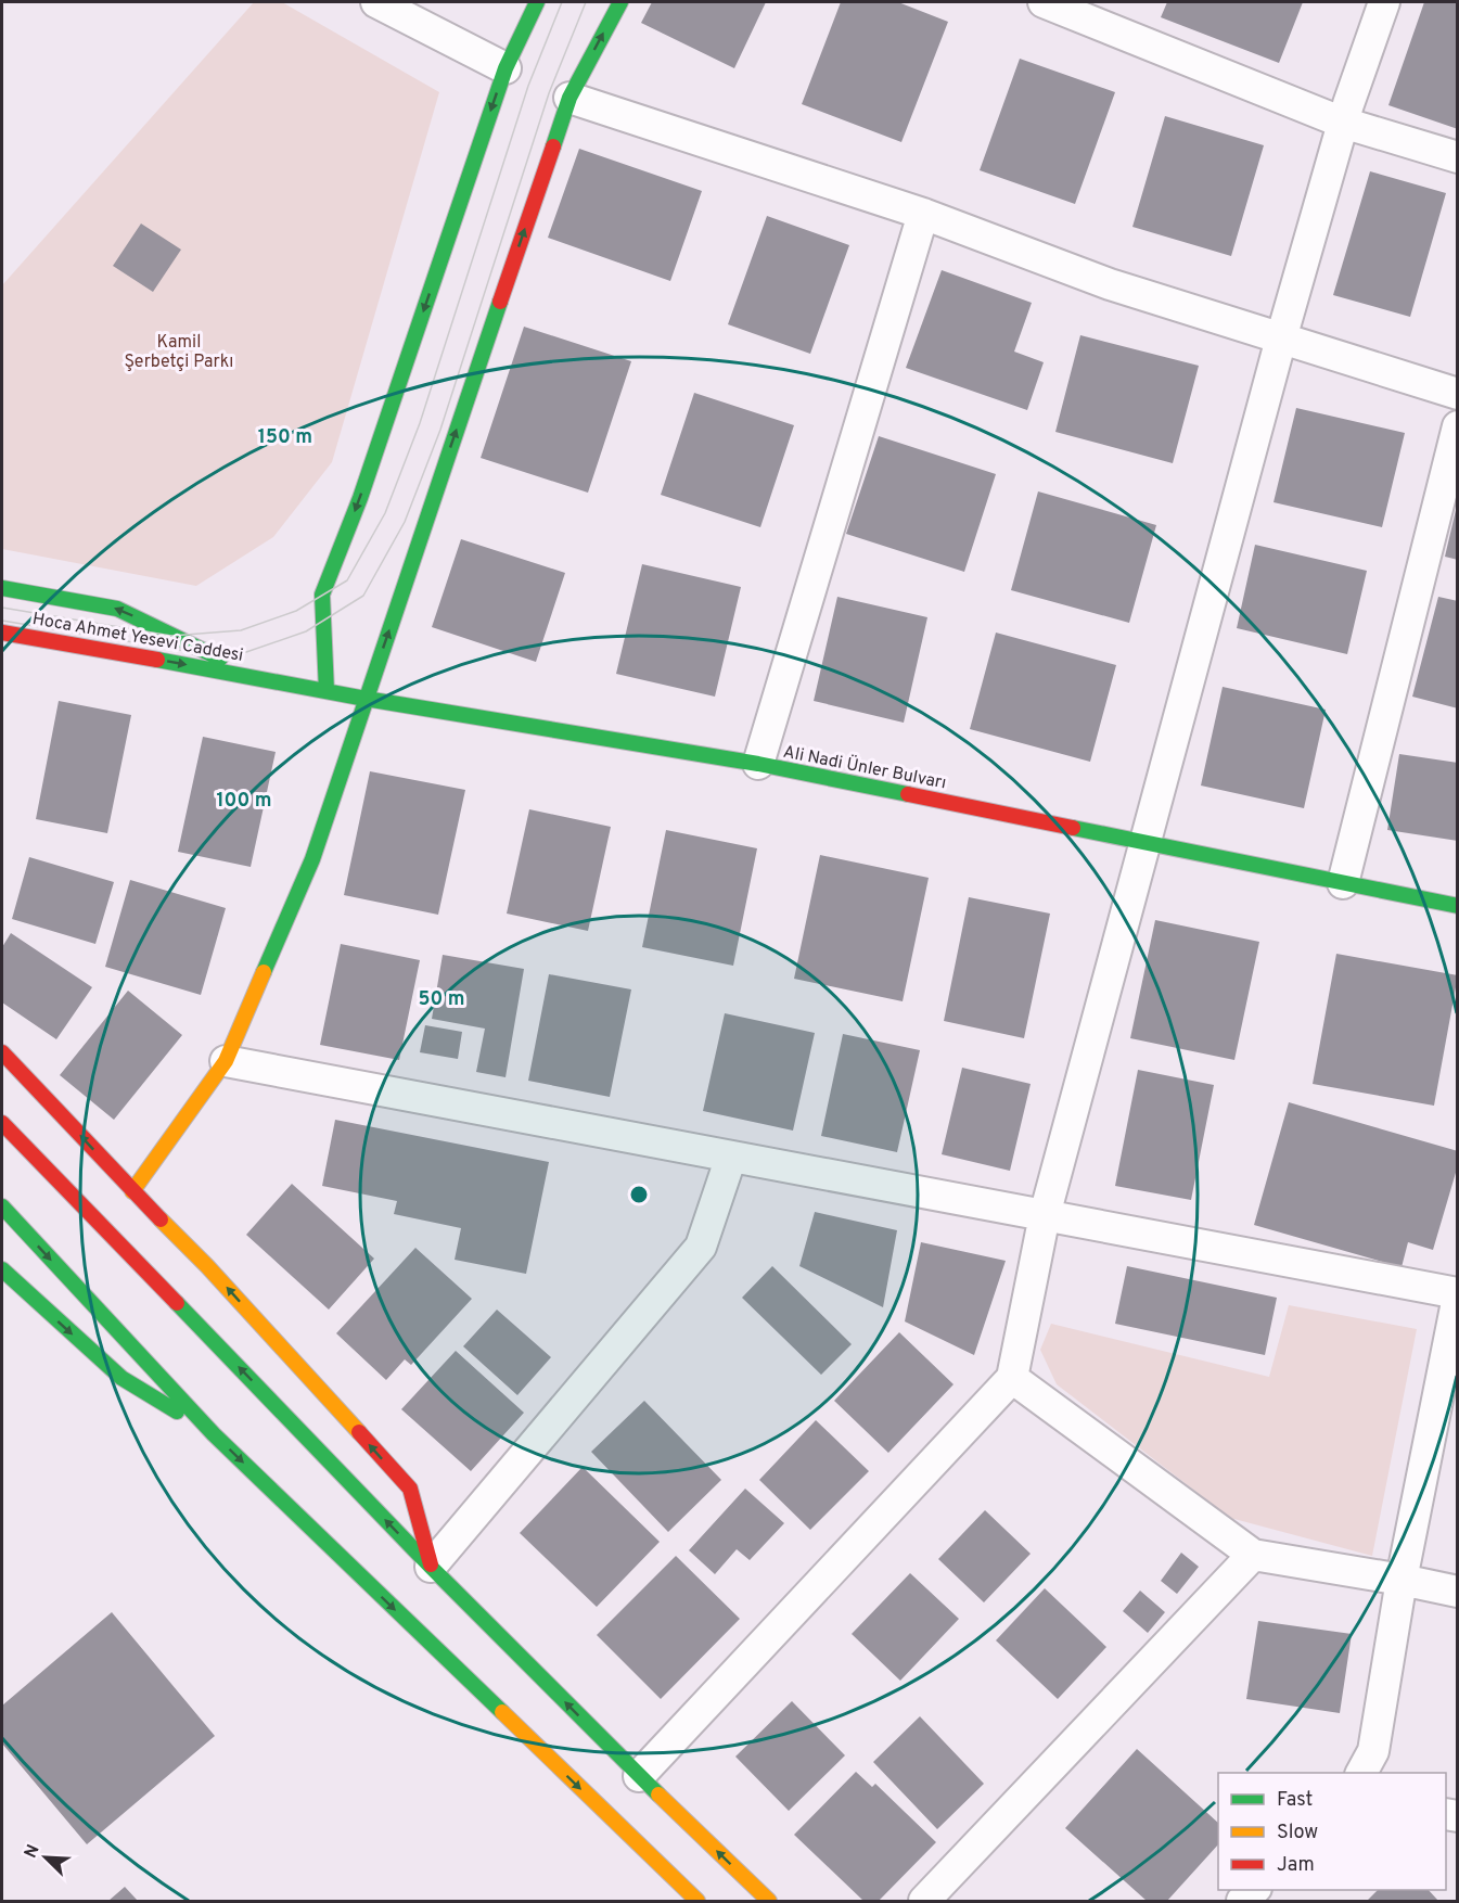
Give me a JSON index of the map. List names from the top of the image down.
{
  "streets": {
    "street": ["Hoca Ahmet Yesevi Caddesi", "Ali Nadi Ünler Bulvarı"]
  },
  "crossings": [
    ["Hoca Ahmet Yesevi Caddesi", "Ali Nadi Ünler Bulvarı"]
  ],
  "parks": ["Kamil Şerbetçi Parkı"],
  "legend": ["Fast", "Slow", "Jam"],
  "north": "top left",
  "rings": ["150 m", "100 m", "50 m"]
}
